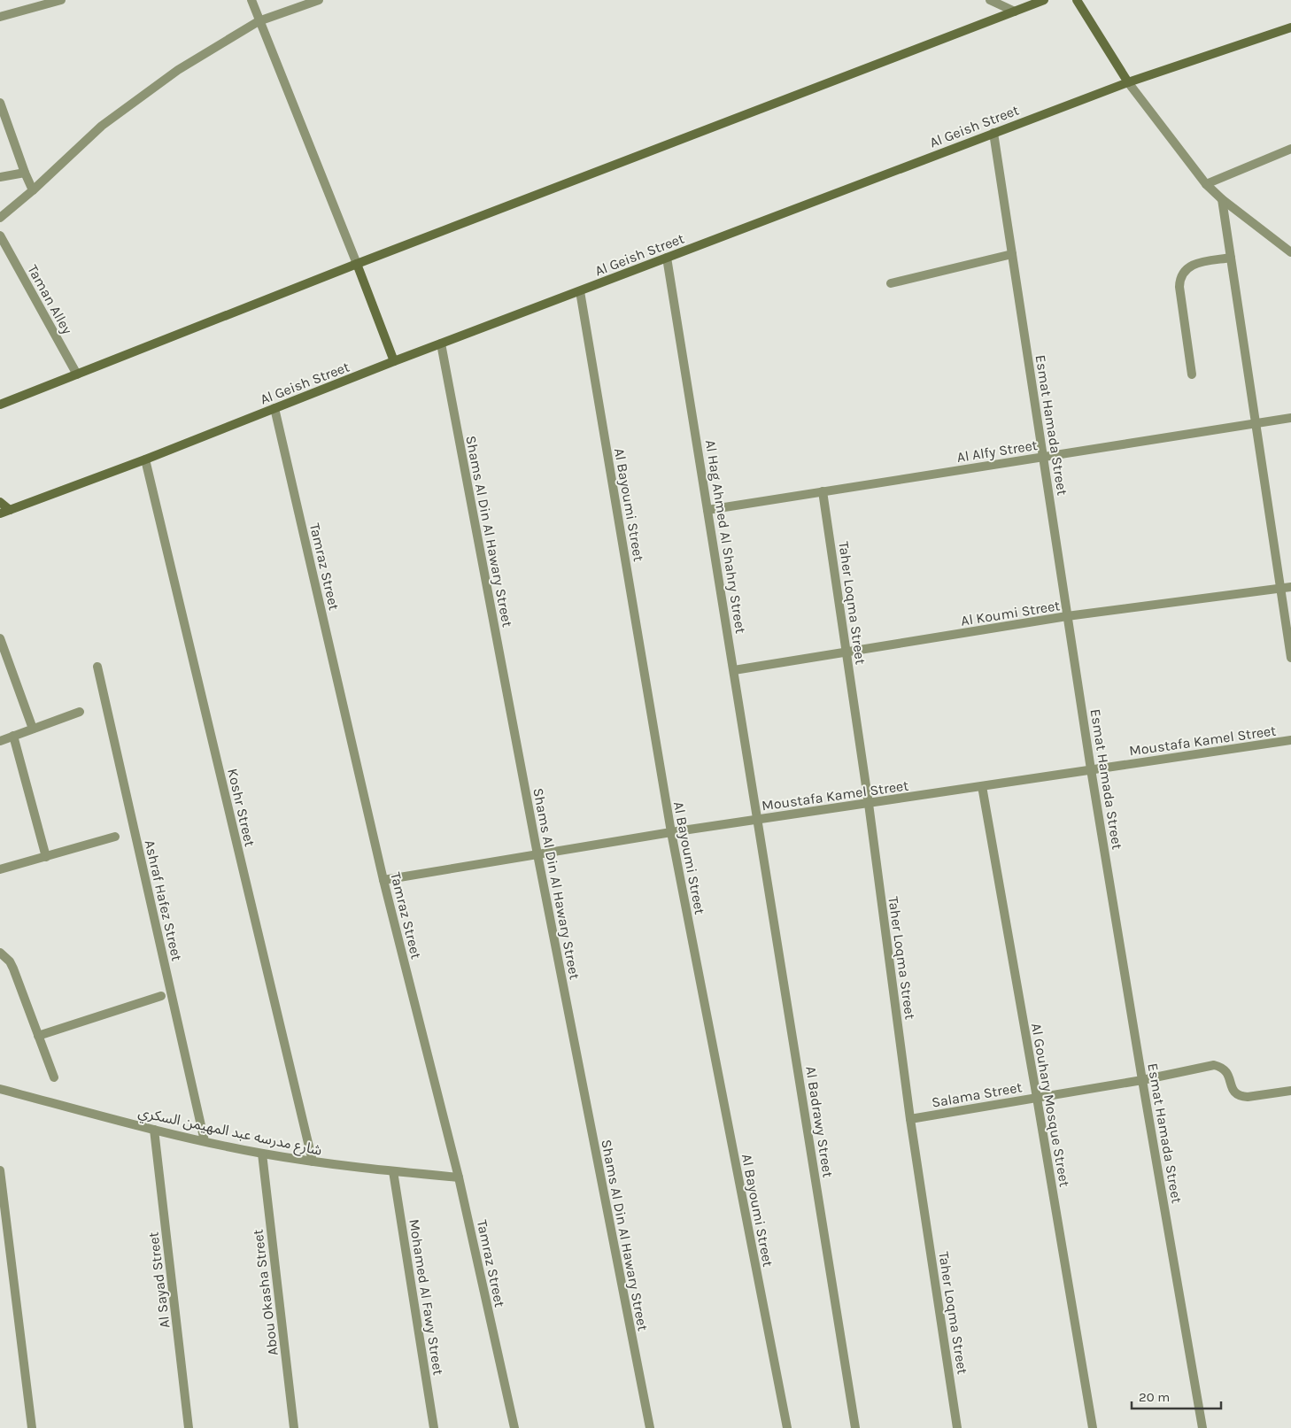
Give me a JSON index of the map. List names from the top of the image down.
{
  "streets": {
    "main road": ["Al Geish Street"],
    "street": [
      "Taman Alley",
      "Esmat Hamada Street",
      "Al Alfy Street",
      "Al Bayoumi Street",
      "Shams Al Din Al Hawary Street",
      "Al Hag Ahmed Al Shahry Street",
      "Tamraz Street",
      "Taher Loqma Street",
      "Al Koumi Street",
      "Moustafa Kamel Street",
      "Koshr Street",
      "Ashraf Hafez Street",
      "Salama Street",
      "Al Gouhary Mosque Street",
      "Al Badrawy Street",
      "شارع مدرسه عبد المهيمن السكري",
      "Al Sayad Street",
      "Abou Okasha Street",
      "Mohamed Al Fawy Street"
    ]
  },
  "crossings": [
    ["Al Geish Street", "Esmat Hamada Street"],
    ["Al Geish Street", "Al Bayoumi Street"],
    ["Al Geish Street", "Shams Al Din Al Hawary Street"],
    ["Al Geish Street", "Al Hag Ahmed Al Shahry Street"],
    ["Al Geish Street", "Tamraz Street"],
    ["Al Geish Street", "Koshr Street"],
    ["Esmat Hamada Street", "Al Alfy Street"],
    ["Esmat Hamada Street", "Al Koumi Street"],
    ["Esmat Hamada Street", "Moustafa Kamel Street"],
    ["Esmat Hamada Street", "Salama Street"],
    ["Al Alfy Street", "Al Hag Ahmed Al Shahry Street"],
    ["Al Alfy Street", "Taher Loqma Street"],
    ["Al Bayoumi Street", "Moustafa Kamel Street"],
    ["Shams Al Din Al Hawary Street", "Moustafa Kamel Street"],
    ["Al Hag Ahmed Al Shahry Street", "Al Koumi Street"],
    ["Al Hag Ahmed Al Shahry Street", "Moustafa Kamel Street"],
    ["Al Hag Ahmed Al Shahry Street", "Al Badrawy Street"],
    ["Tamraz Street", "Moustafa Kamel Street"],
    ["Tamraz Street", "شارع مدرسه عبد المهيمن السكري"],
    ["Taher Loqma Street", "Al Koumi Street"],
    ["Taher Loqma Street", "Moustafa Kamel Street"],
    ["Taher Loqma Street", "Salama Street"],
    ["Moustafa Kamel Street", "Al Gouhary Mosque Street"],
    ["Moustafa Kamel Street", "Al Badrawy Street"],
    ["Koshr Street", "شارع مدرسه عبد المهيمن السكري"],
    ["Ashraf Hafez Street", "شارع مدرسه عبد المهيمن السكري"],
    ["Salama Street", "Al Gouhary Mosque Street"],
    ["شارع مدرسه عبد المهيمن السكري", "Al Sayad Street"],
    ["شارع مدرسه عبد المهيمن السكري", "Abou Okasha Street"],
    ["شارع مدرسه عبد المهيمن السكري", "Mohamed Al Fawy Street"]
  ],
  "scale_bar": "20 m"
}
